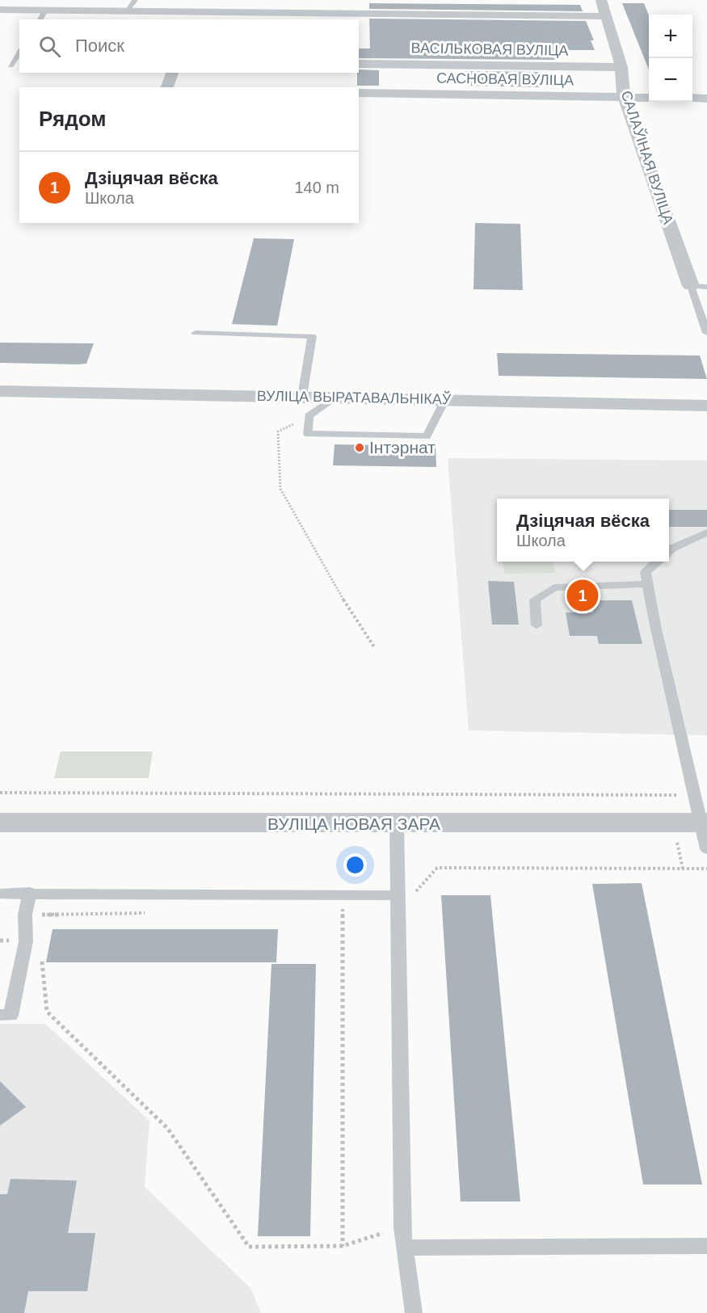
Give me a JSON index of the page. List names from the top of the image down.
{
  "streets": {
    "street": [
      "ВАСІЛЬКОВАЯ ВУЛІЦА",
      "САСНОВАЯ ВУЛІЦА",
      "САЛАЎІНАЯ ВУЛІЦА",
      "ВУЛІЦА ВЫРАТАВАЛЬНІКАЎ",
      "ВУЛІЦА НОВАЯ ЗАРА"
    ]
  },
  "crossings": [
    ["ВАСІЛЬКОВАЯ ВУЛІЦА", "САЛАЎІНАЯ ВУЛІЦА"],
    ["САСНОВАЯ ВУЛІЦА", "САЛАЎІНАЯ ВУЛІЦА"]
  ],
  "places": ["Інтэрнат"],
  "page": {
    "map_buttons": ["+", "−"],
    "search": "Поиск",
    "heading": "Рядом",
    "list": [
      {
        "mark": "1",
        "name": "Дзіцячая вёска",
        "note": "Школа",
        "value": "140 m"
      }
    ],
    "popup": ["Дзіцячая вёска", "Школа"],
    "pins": "1"
  }
}
